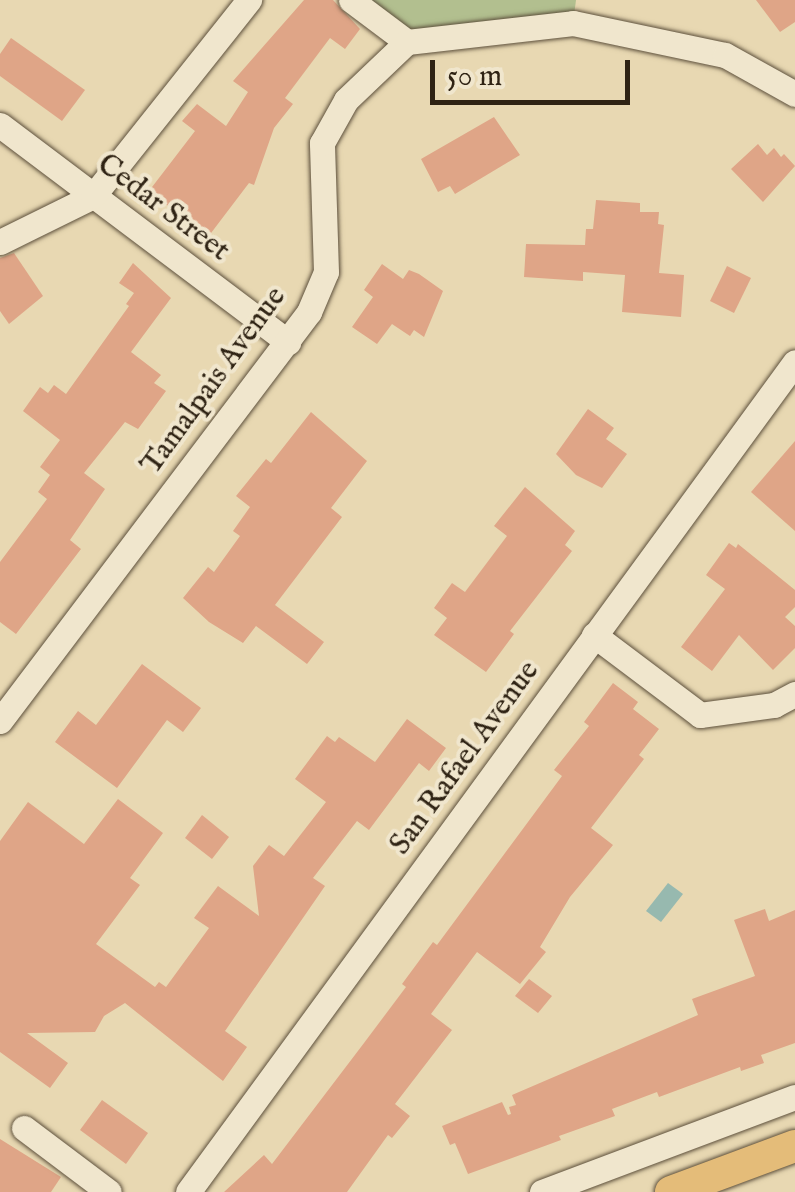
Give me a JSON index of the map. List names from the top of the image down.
{
  "streets": {
    "street": ["Cedar Street", "Tamalpais Avenue", "San Rafael Avenue"]
  },
  "crossings": [
    ["Cedar Street", "Tamalpais Avenue"]
  ],
  "scale_bar": "50 m"
}
